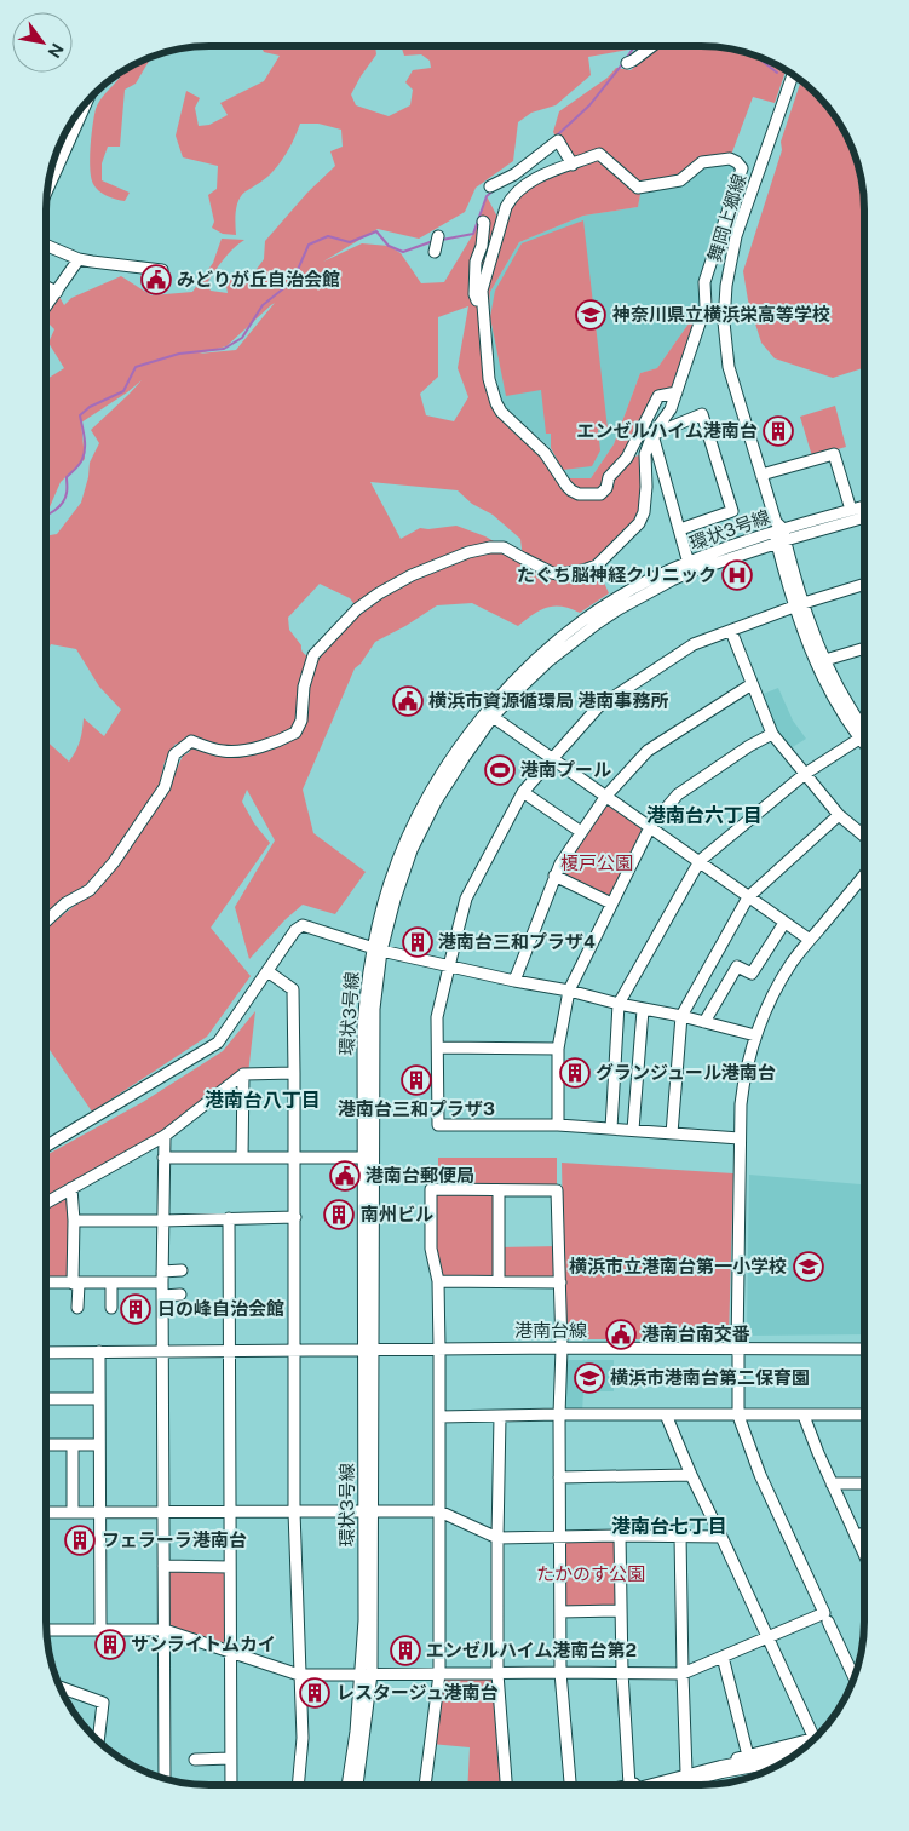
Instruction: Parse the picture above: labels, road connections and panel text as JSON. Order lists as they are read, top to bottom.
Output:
{
  "streets": {
    "street": ["舞岡上郷線", "環状3号線", "港南台線"]
  },
  "crossings": [
    ["舞岡上郷線", "環状3号線"],
    ["環状3号線", "港南台線"]
  ],
  "districts": ["港南台六丁目", "港南台八丁目", "港南台七丁目"],
  "parks": ["榎戸公園", "たかのす公園"],
  "places": {
    "public building": [
      "みどりが丘自治会館",
      "横浜市資源循環局 港南事務所",
      "港南台郵便局",
      "港南台南交番"
    ],
    "school or university": ["神奈川県立横浜栄高等学校", "横浜市立港南台第一小学校", "横浜市港南台第二保育園"],
    "building": [
      "エンゼルハイム港南台",
      "港南台三和プラザ4",
      "グランジュール港南台",
      "港南台三和プラザ3",
      "南州ビル",
      "日の峰自治会館",
      "フェラーラ港南台",
      "サンライトムカイ",
      "エンゼルハイム港南台第2",
      "レスタージュ港南台"
    ],
    "hospital": ["たぐち脳神経クリニック"],
    "sports": ["港南プール"]
  },
  "north": "bottom right"
}
